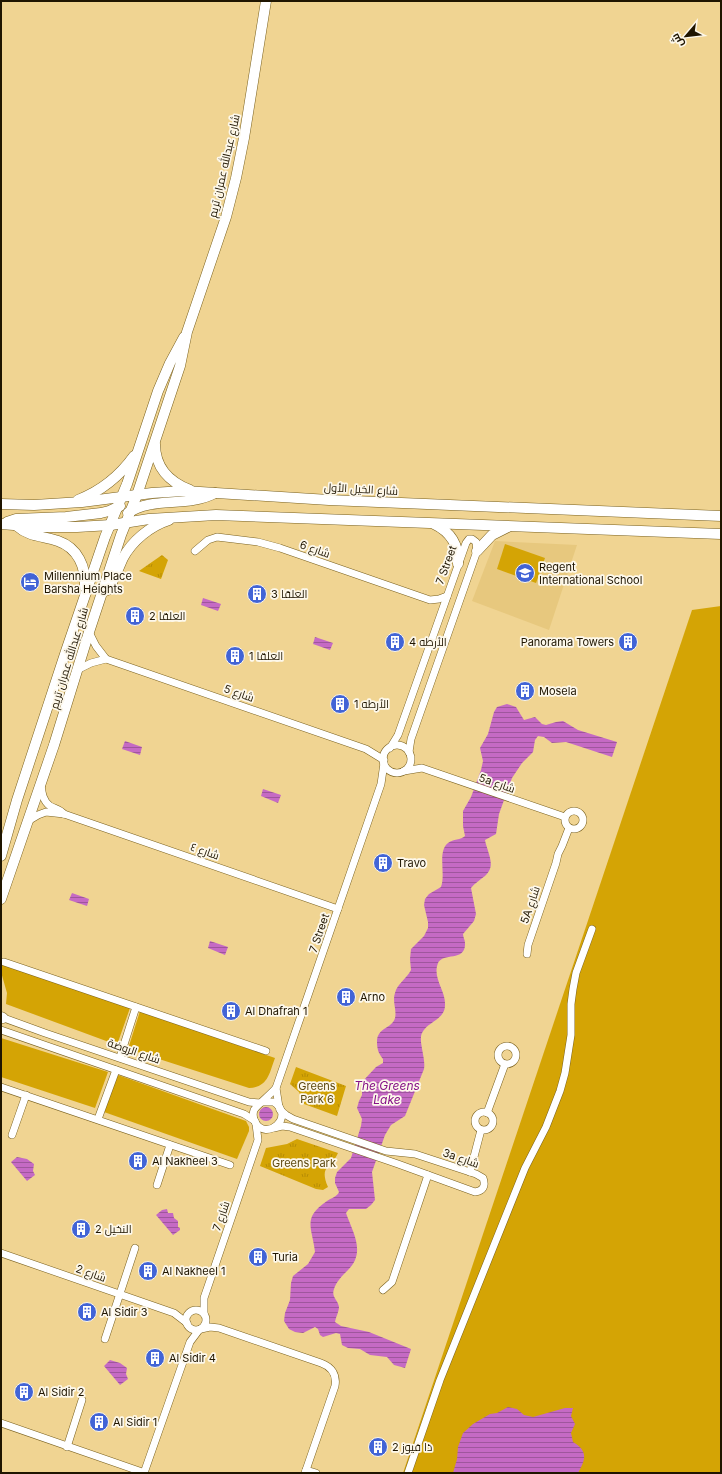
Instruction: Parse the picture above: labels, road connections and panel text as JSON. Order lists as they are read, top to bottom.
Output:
{
  "streets": {
    "main road": ["شارع عبدالله عمران تريم", "شارع الخيل الأول"],
    "street": [
      "شارع 6",
      "7 Street",
      "شارع 5",
      "5a شارع",
      "شارع ٤",
      "5A شارع",
      "شارع الروضة",
      "3a شارع",
      "شارع 7",
      "شارع 2"
    ]
  },
  "crossings": [
    ["شارع عبدالله عمران تريم", "شارع الخيل الأول"],
    ["شارع عبدالله عمران تريم", "شارع ٤"],
    ["7 Street", "شارع 5"],
    ["7 Street", "5a شارع"],
    ["7 Street", "شارع ٤"],
    ["شارع 5", "5a شارع"],
    ["5a شارع", "5A شارع"],
    ["شارع الروضة", "3a شارع"],
    ["شارع الروضة", "شارع 7"],
    ["3a شارع", "شارع 7"],
    ["شارع 7", "شارع 2"]
  ],
  "water": ["The Greens Lake"],
  "parks": ["Greens Park 6", "Greens Park"],
  "places": {
    "school or university": ["Regent International School"],
    "hotel": ["Millennium Place Barsha Heights"],
    "building": [
      "العلقا 3",
      "العلقا 2",
      "الأرطه 4",
      "Panorama Towers",
      "العلقا 1",
      "Mosela",
      "الأرطه 1",
      "Travo",
      "Arno",
      "Al Dhafrah 1",
      "Al Nakheel 3",
      "النخيل 2",
      "Turia",
      "Al Nakheel 1",
      "Al Sidir 3",
      "Al Sidir 4",
      "Al Sidir 2",
      "Al Sidir 1",
      "ذا فيوز 2"
    ]
  },
  "north": "bottom left"
}
